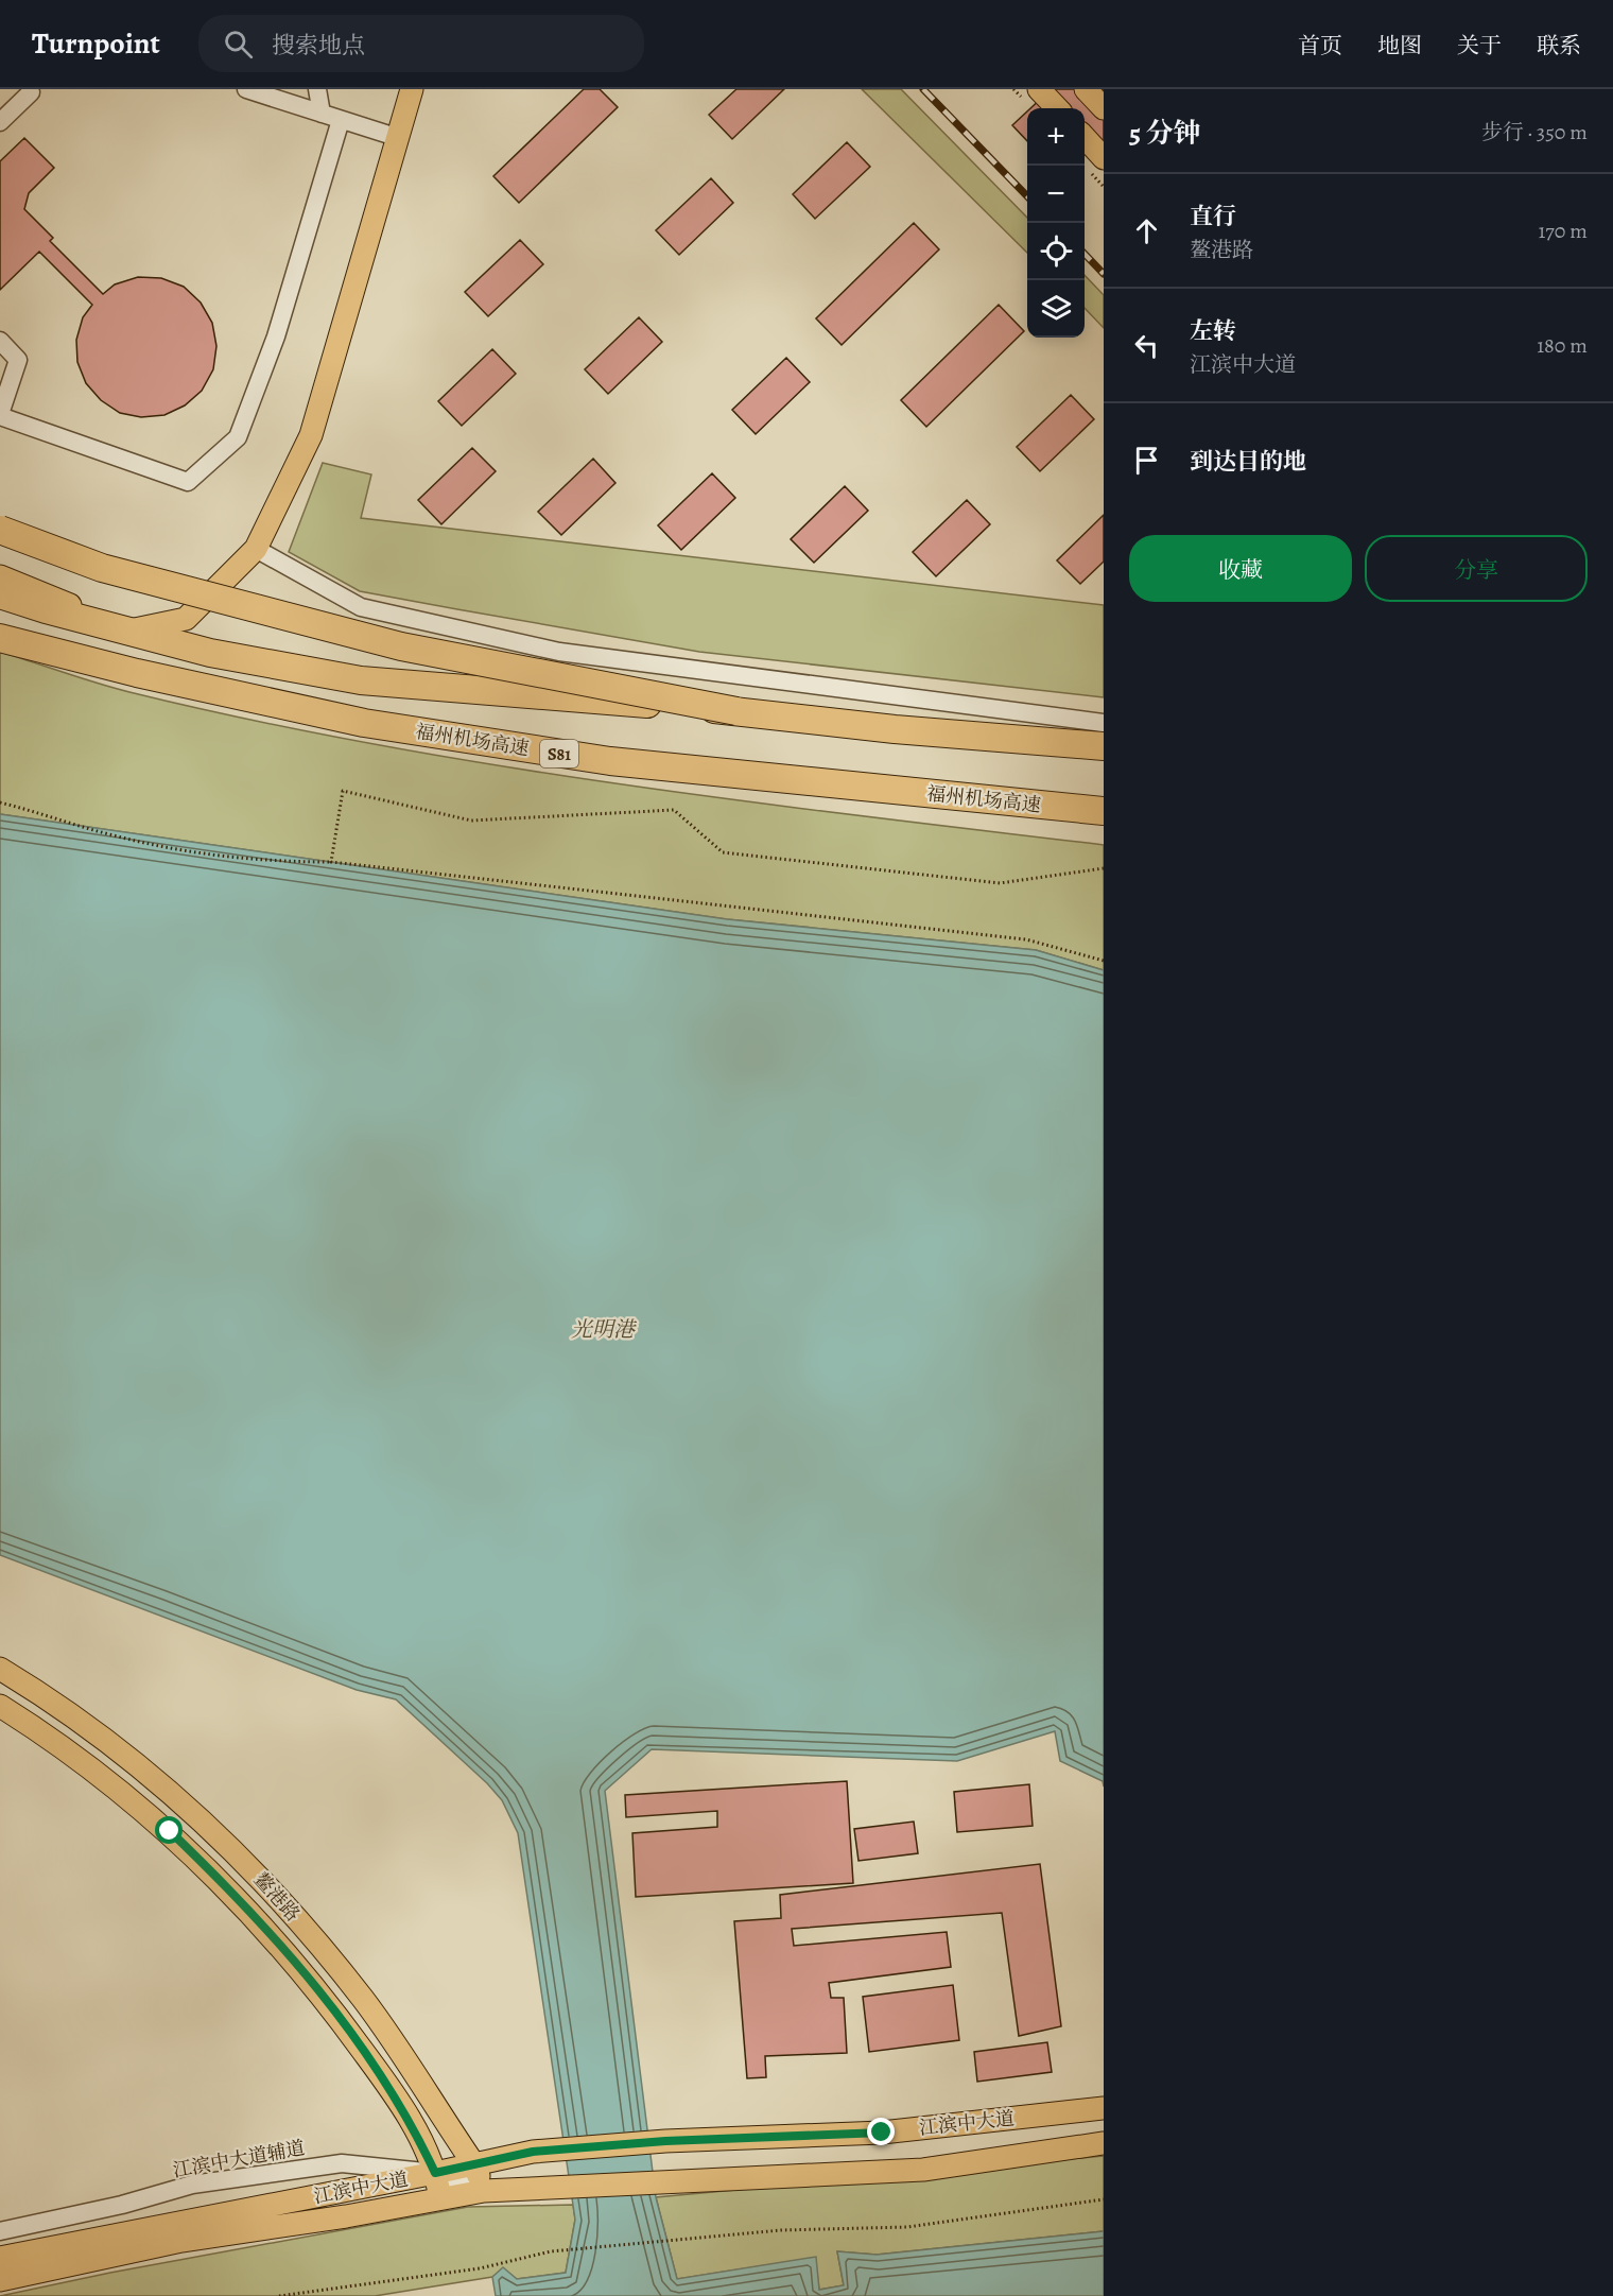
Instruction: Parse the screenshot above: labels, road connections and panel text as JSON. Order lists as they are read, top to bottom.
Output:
{
  "streets": {
    "highway": ["福州机场高速", "S81"],
    "main road": ["鳌港路", "江滨中大道"],
    "street": ["江滨中大道辅道"]
  },
  "crossings": [
    ["鳌港路", "江滨中大道"],
    ["鳌港路", "江滨中大道辅道"],
    ["江滨中大道", "江滨中大道辅道"]
  ],
  "water": ["光明港"],
  "page": {
    "header": "Turnpoint",
    "search": "搜索地点",
    "nav": [
      "首页",
      "地图",
      "关于",
      "联系"
    ],
    "heading": ["5 分钟", "步行 · 350 m"],
    "map_buttons": ["+", "−"],
    "list": [
      ["直行", "鳌港路", "170 m"],
      ["左转", "江滨中大道", "180 m"],
      "到达目的地"
    ],
    "buttons": ["收藏", "分享"]
  }
}
